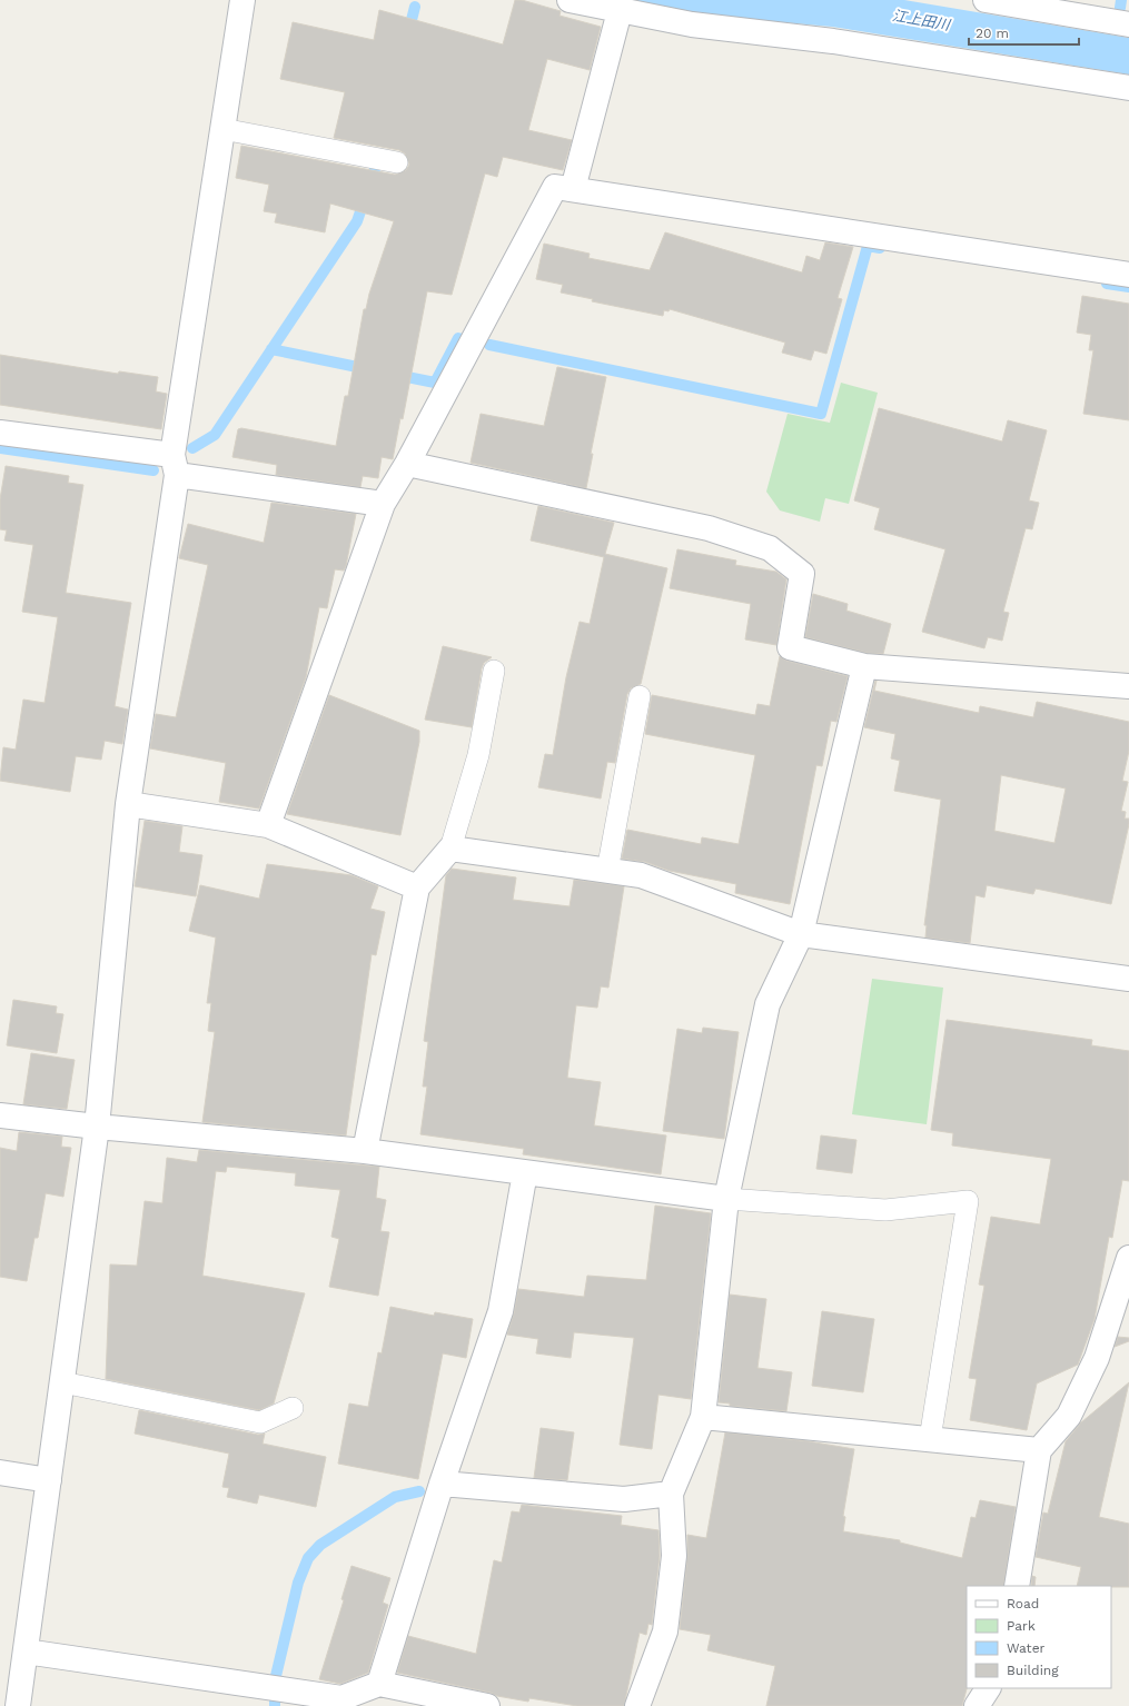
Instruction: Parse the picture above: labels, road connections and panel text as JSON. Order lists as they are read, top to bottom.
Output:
{
  "water": ["江上田川"],
  "legend": [
    "Road",
    "Park",
    "Water",
    "Building"
  ],
  "scale_bar": "20 m"
}
